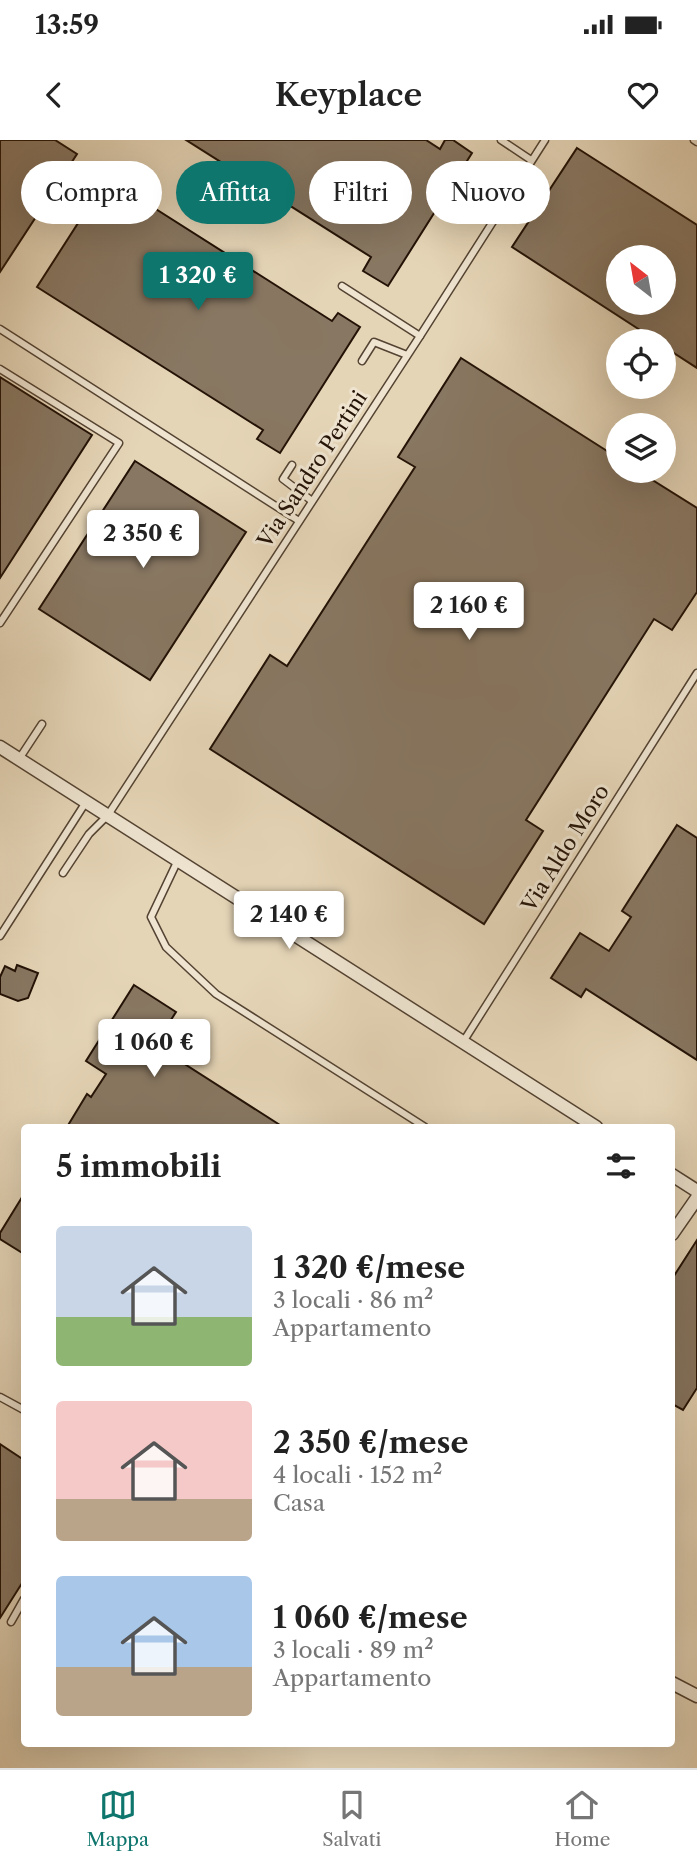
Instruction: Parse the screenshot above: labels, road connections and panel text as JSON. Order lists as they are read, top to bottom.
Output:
{
  "streets": {
    "lane": ["Via Sandro Pertini", "Via Aldo Moro"]
  },
  "north": "top left",
  "page": {
    "status": "13:59",
    "header": "Keyplace",
    "chip": [
      "Compra",
      "Affitta",
      "Filtri",
      "Nuovo"
    ],
    "price": [
      "1 320 €",
      "2 350 €",
      "2 160 €",
      "2 140 €",
      "1 060 €"
    ],
    "heading": "5 immobili",
    "list": [
      {
        "name": "1 320 €/mese",
        "note": "3 locali · 86 m² · Appartamento"
      },
      {
        "name": "2 350 €/mese",
        "note": "4 locali · 152 m² · Casa"
      },
      {
        "name": "1 060 €/mese",
        "note": "3 locali · 89 m² · Appartamento"
      }
    ],
    "tabs": ["Mappa", "Salvati", "Home"]
  }
}
